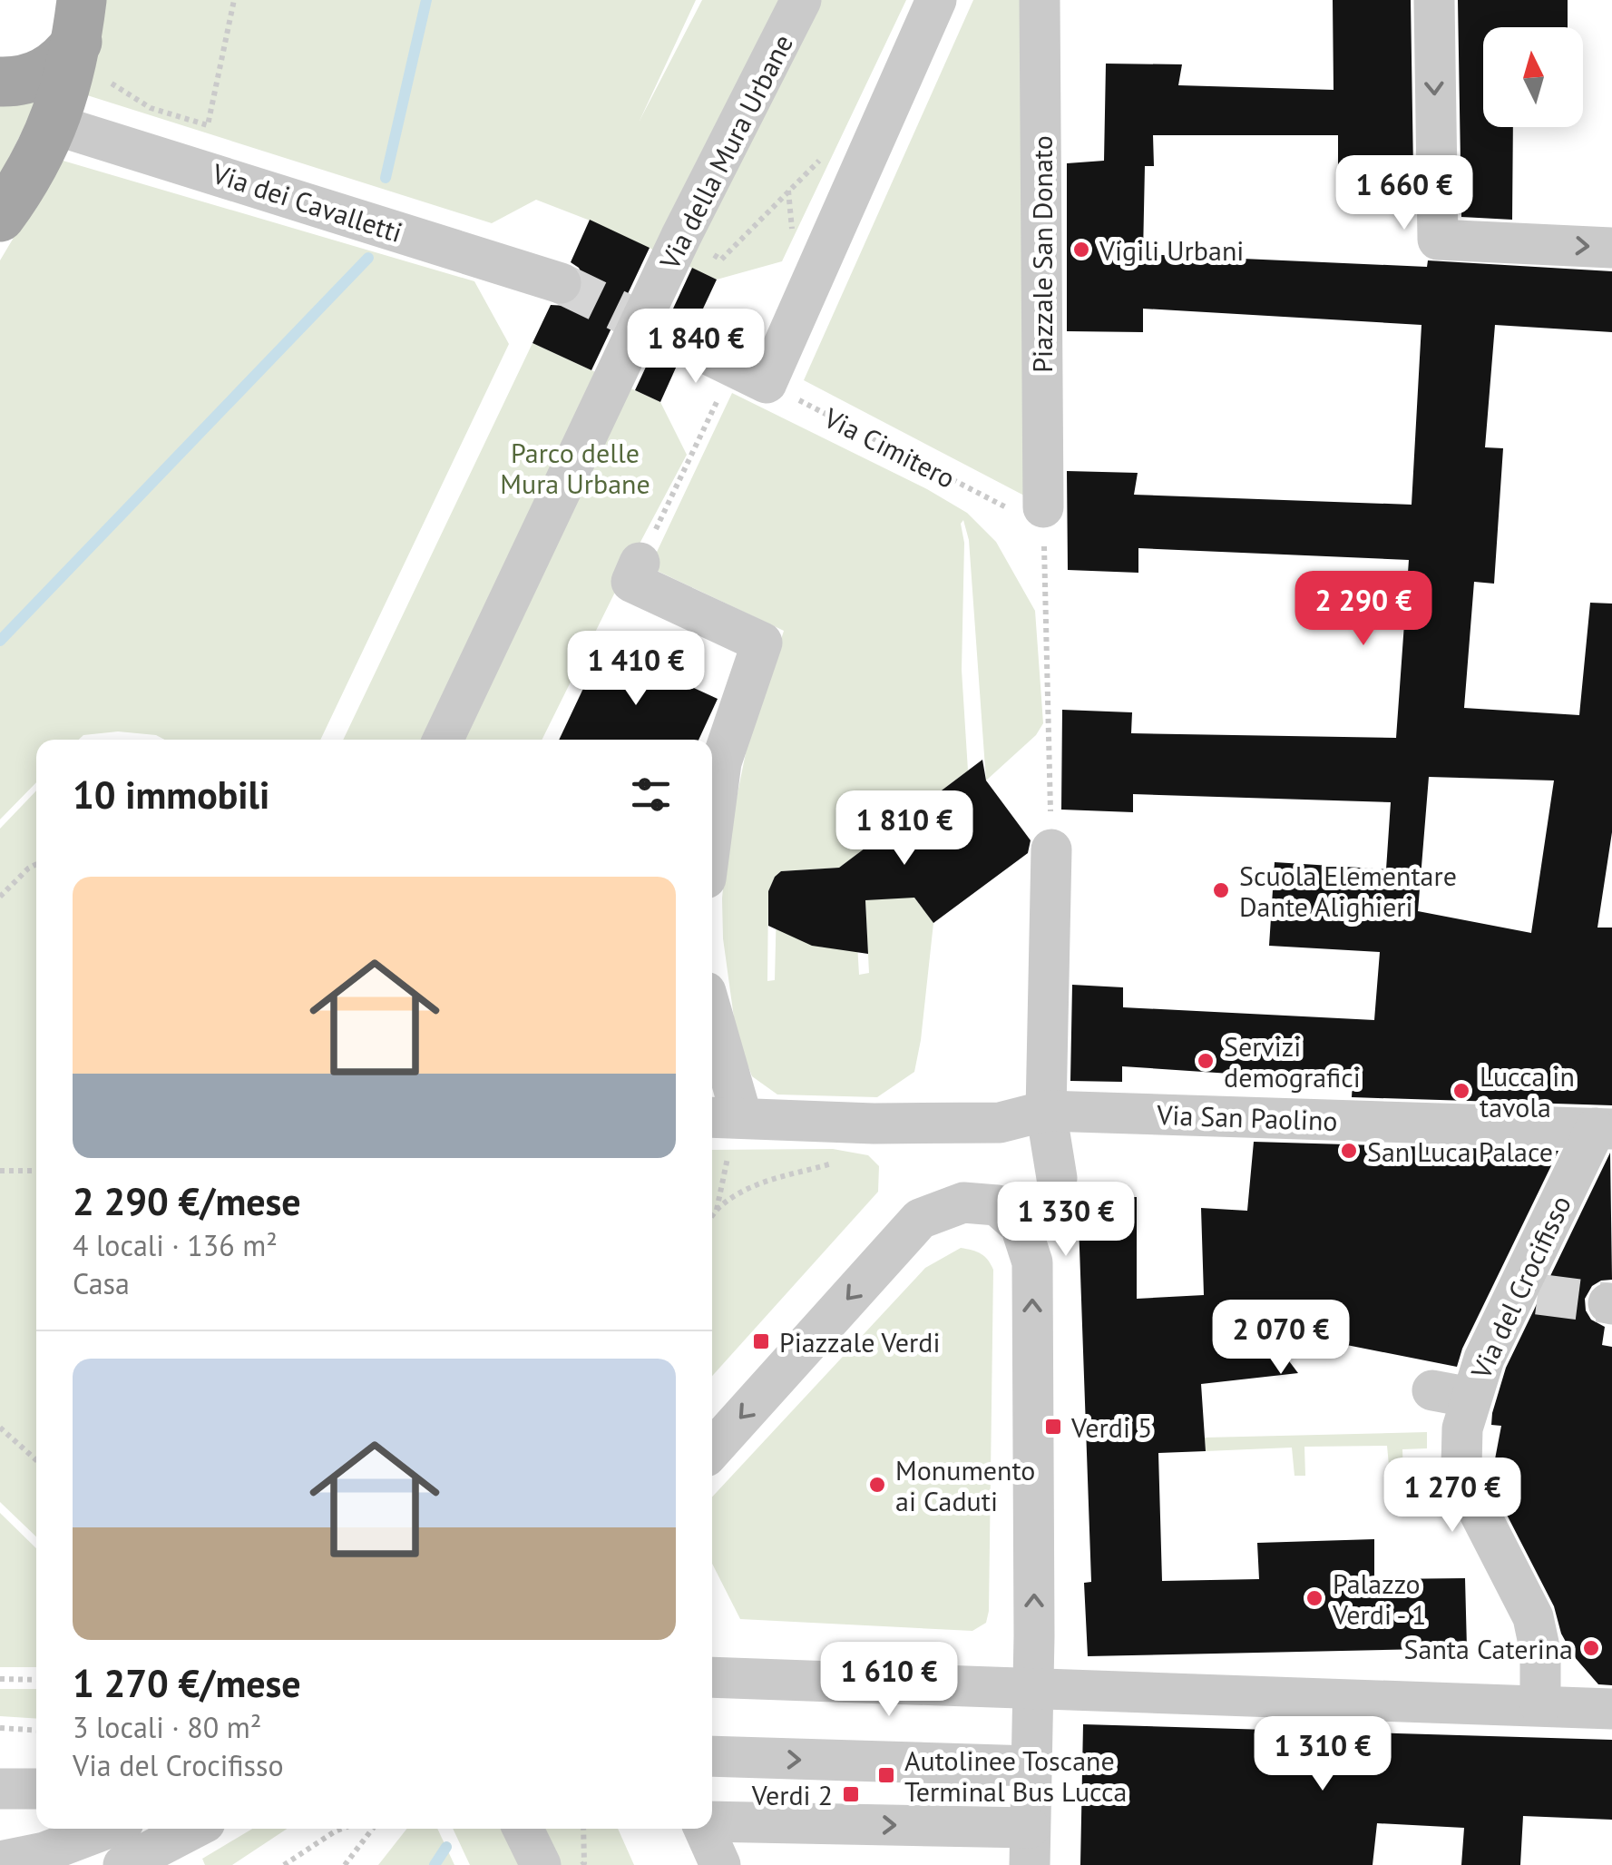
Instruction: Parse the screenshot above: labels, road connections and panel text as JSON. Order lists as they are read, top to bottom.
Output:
{
  "streets": {
    "street": [
      "Via della Mura Urbane",
      "Via dei Cavalletti",
      "Piazzale San Donato",
      "Via San Paolino",
      "Via del Crocifisso"
    ],
    "path": ["Via Cimitero"]
  },
  "crossings": [
    ["Piazzale San Donato", "Via Cimitero"],
    ["Via San Paolino", "Via del Crocifisso"]
  ],
  "parks": ["Parco delle Mura Urbane"],
  "places": {
    "other": [
      "Vigili Urbani",
      "Scuola Elementare Dante Alighieri",
      "Servizi demografici",
      "Lucca in tavola",
      "San Luca Palace",
      "Monumento ai Caduti",
      "Palazzo Verdi - 1",
      "Santa Caterina"
    ],
    "transit": [
      "Piazzale Verdi",
      "Verdi 5",
      "Autolinee Toscane Terminal Bus Lucca",
      "Verdi 2"
    ]
  },
  "north": "top",
  "page": {
    "price": [
      "1 660 €",
      "1 840 €",
      "2 290 €",
      "1 410 €",
      "1 810 €",
      "1 330 €",
      "2 070 €",
      "1 270 €",
      "1 610 €",
      "1 310 €"
    ],
    "heading": "10 immobili",
    "list": [
      {
        "name": "2 290 €/mese",
        "note": "4 locali · 136 m² · Casa"
      },
      {
        "name": "1 270 €/mese",
        "note": "3 locali · 80 m² · Via del Crocifisso"
      }
    ]
  }
}
